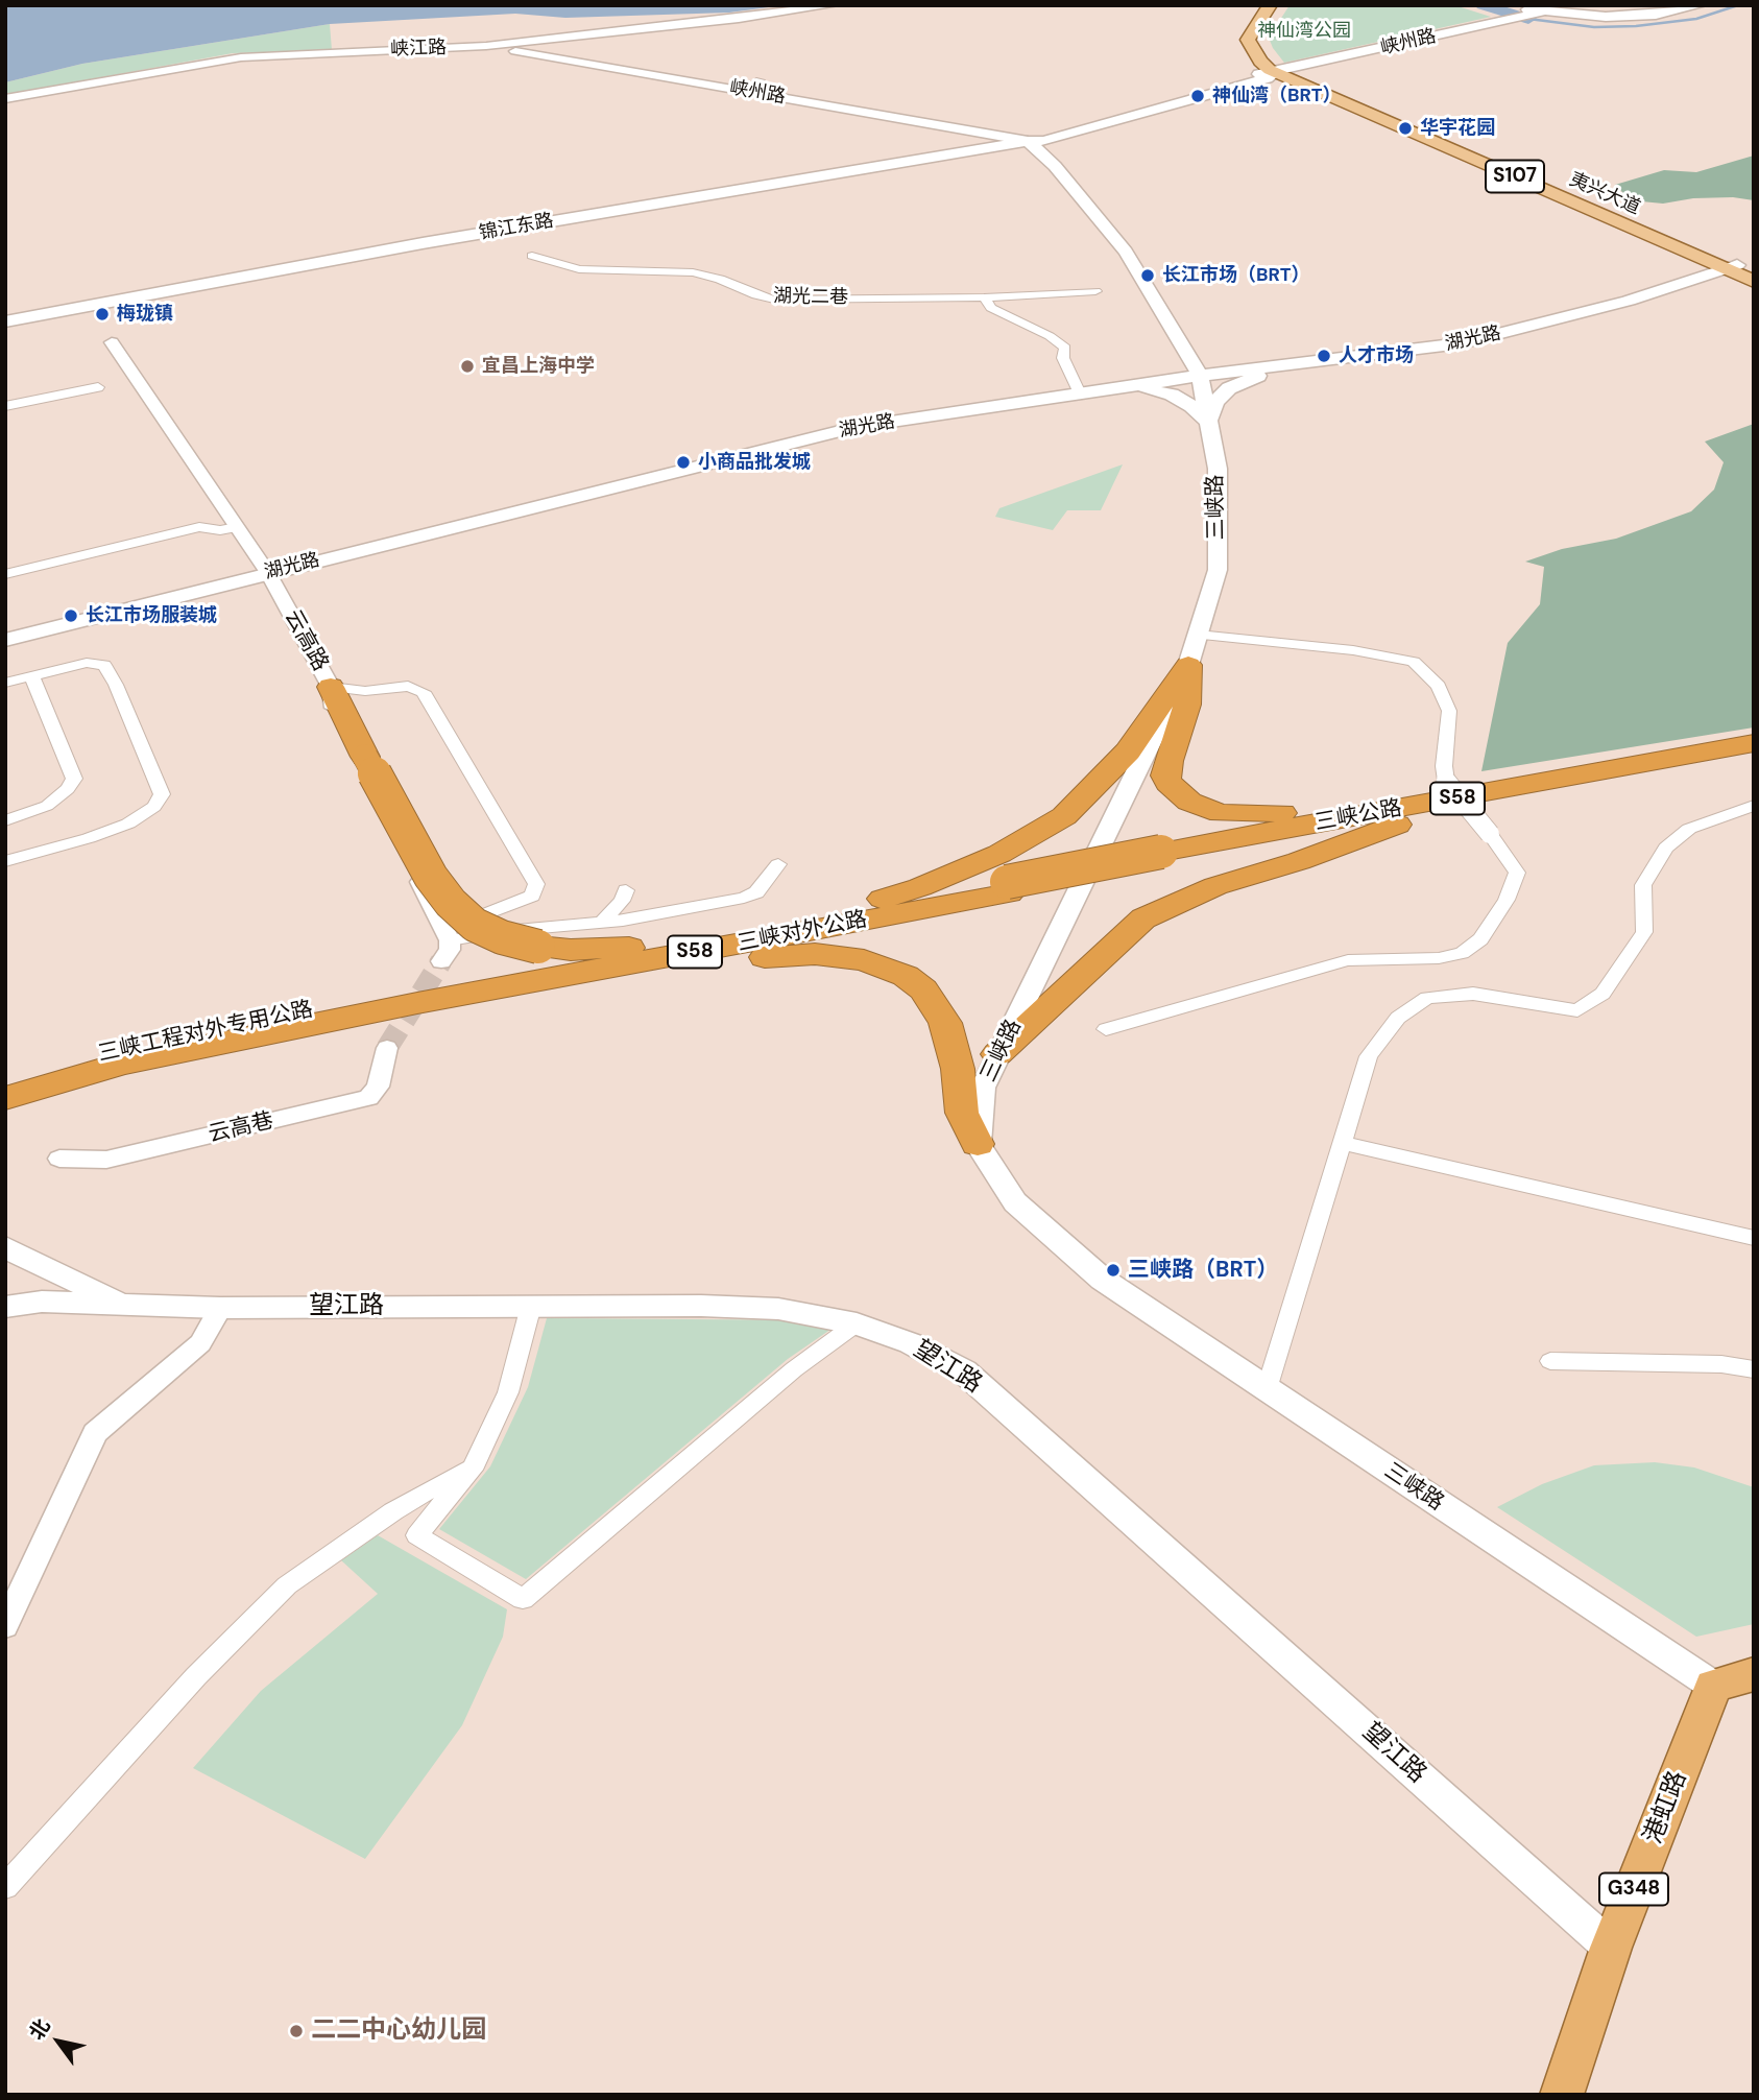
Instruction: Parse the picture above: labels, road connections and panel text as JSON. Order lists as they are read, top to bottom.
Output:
{
  "streets": {
    "highway": [
      "S58",
      "三峡公路",
      "三峡对外公路",
      "三峡工程对外专用公路",
      "港虹路",
      "G348"
    ],
    "main road": [
      "峡州路",
      "S107",
      "夷兴大道",
      "锦江东路",
      "湖光路",
      "三峡路",
      "望江路"
    ],
    "street": [
      "峡江路",
      "湖光二巷",
      "云高路",
      "云高巷"
    ]
  },
  "crossings": [
    ["峡州路", "峡江路"],
    ["峡州路", "夷兴大道"],
    ["峡州路", "锦江东路"],
    ["峡州路", "三峡路"],
    ["夷兴大道", "湖光路"],
    ["锦江东路", "三峡路"],
    ["湖光路", "三峡路"],
    ["湖光路", "云高路"],
    ["三峡路", "港虹路"],
    ["三峡公路", "三峡对外公路"],
    ["三峡对外公路", "三峡工程对外专用公路"],
    ["望江路", "港虹路"]
  ],
  "parks": ["神仙湾公园"],
  "places": [
    "神仙湾（BRT）",
    "华宇花园",
    "长江市场（BRT）",
    "梅珑镇",
    "人才市场",
    "宜昌上海中学",
    "小商品批发城",
    "长江市场服装城",
    "三峡路（BRT）",
    "二二中心幼儿园"
  ],
  "north": "top left"
}
